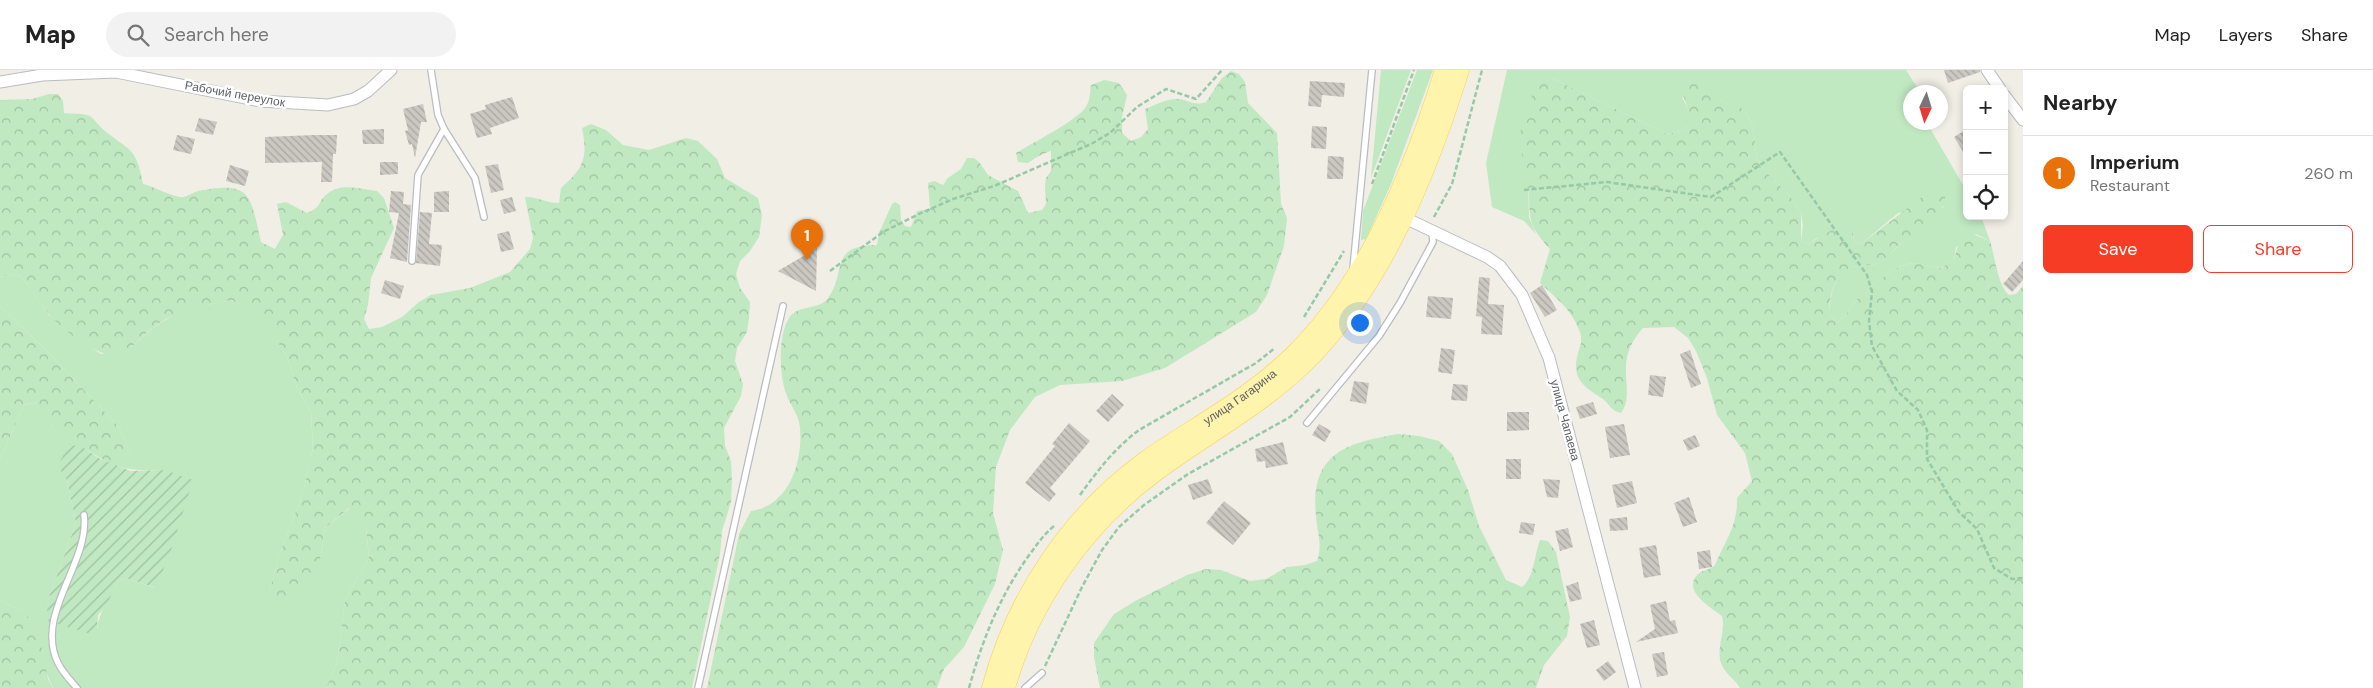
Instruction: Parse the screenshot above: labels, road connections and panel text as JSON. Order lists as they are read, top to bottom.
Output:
{
  "streets": {
    "main road": ["улица Гагарина"],
    "street": ["Рабочий переулок", "улица Чапаева"]
  },
  "crossings": [
    ["улица Гагарина", "улица Чапаева"]
  ],
  "north": "bottom",
  "page": {
    "header": "Map",
    "search": "Search here",
    "nav": ["Map", "Layers", "Share"],
    "heading": "Nearby",
    "map_buttons": ["+", "−"],
    "list": [
      {
        "mark": "1",
        "name": "Imperium",
        "note": "Restaurant",
        "value": "260 m"
      }
    ],
    "buttons": ["Save", "Share"],
    "pins": "1"
  }
}
